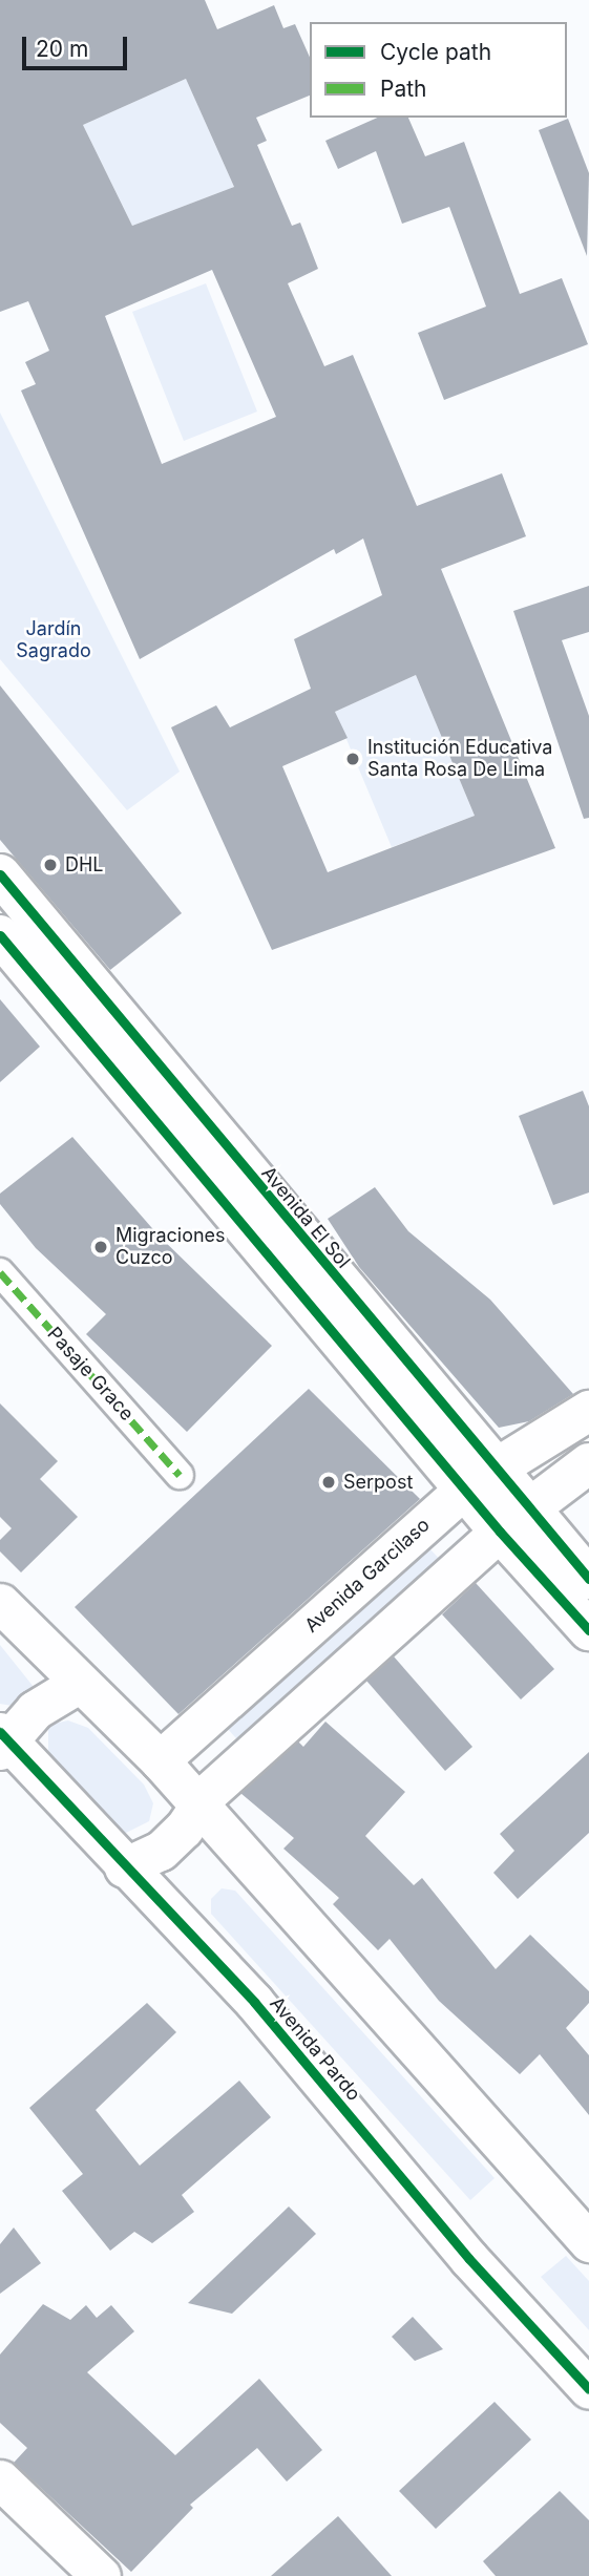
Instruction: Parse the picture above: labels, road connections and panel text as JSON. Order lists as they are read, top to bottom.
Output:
{
  "streets": {
    "street": [
      "Avenida El Sol",
      "Pasaje Grace",
      "Avenida Garcilaso",
      "Avenida Pardo"
    ]
  },
  "crossings": [
    ["Avenida El Sol", "Avenida Garcilaso"]
  ],
  "parks": ["Jardín Sagrado"],
  "places": [
    "Institución Educativa Santa Rosa De Lima",
    "DHL",
    "Migraciones Cuzco",
    "Serpost"
  ],
  "legend": ["Cycle path", "Path"],
  "scale_bar": "20 m"
}
